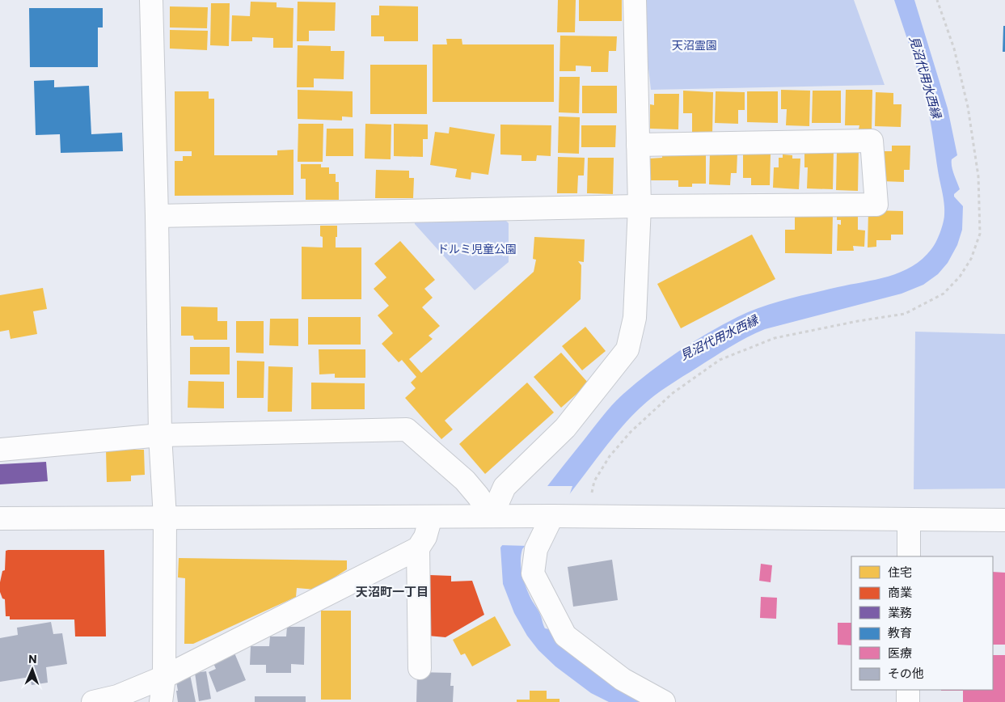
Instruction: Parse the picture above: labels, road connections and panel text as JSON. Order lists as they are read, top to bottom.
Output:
{
  "districts": ["天沼町一丁目"],
  "water": ["見沼代用水西縁"],
  "parks": ["天沼霊園", "ドルミ児童公園"],
  "legend": [
    "住宅",
    "商業",
    "業務",
    "教育",
    "医療",
    "その他"
  ],
  "north": "top"
}
